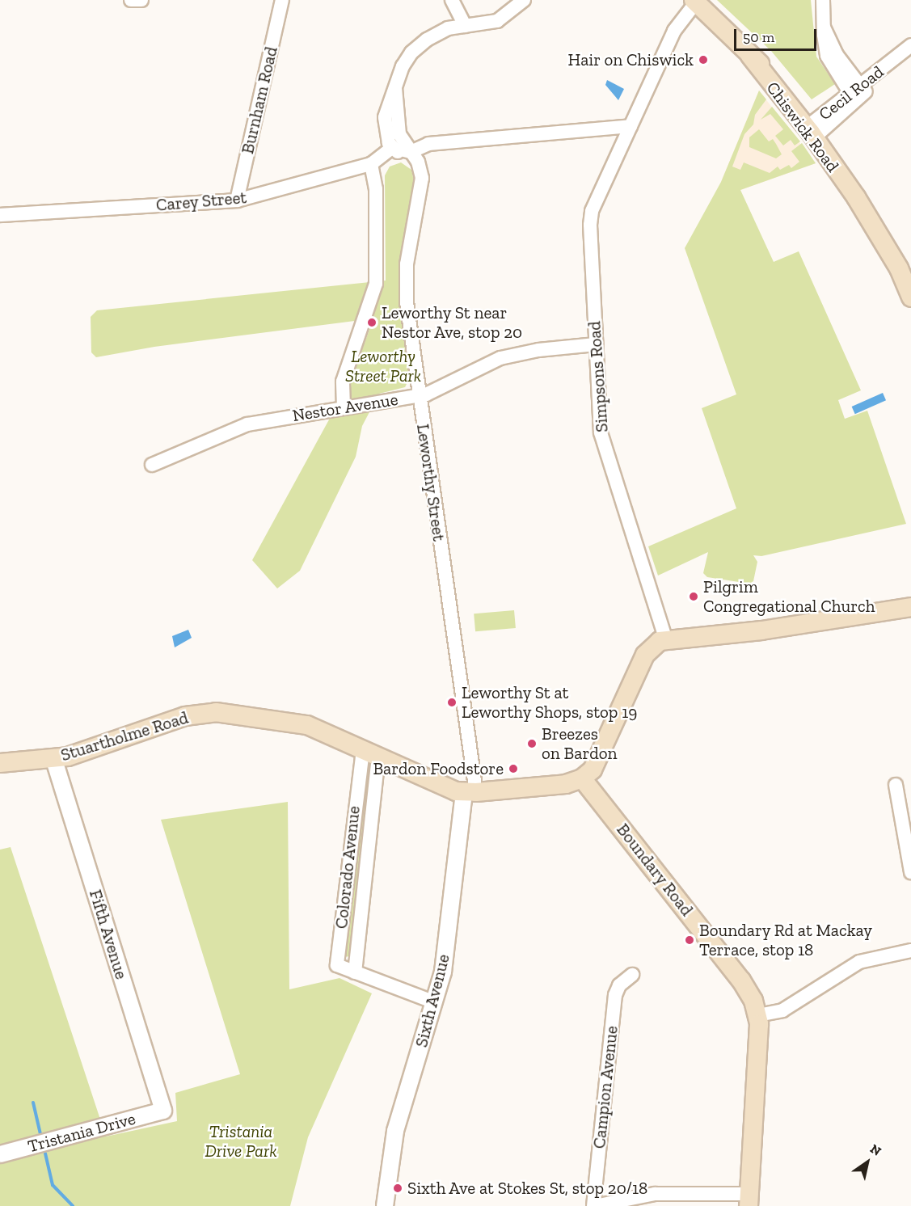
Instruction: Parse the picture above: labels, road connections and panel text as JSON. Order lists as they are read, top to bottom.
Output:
{
  "streets": {
    "main road": ["Chiswick Road", "Stuartholme Road", "Boundary Road"],
    "street": [
      "Cecil Road",
      "Burnham Road",
      "Carey Street",
      "Simpsons Road",
      "Nestor Avenue",
      "Leworthy Street",
      "Colorado Avenue",
      "Fifth Avenue",
      "Sixth Avenue",
      "Campion Avenue",
      "Tristania Drive"
    ]
  },
  "crossings": [
    ["Cecil Road", "Chiswick Road"],
    ["Burnham Road", "Carey Street"],
    ["Chiswick Road", "Simpsons Road"],
    ["Simpsons Road", "Nestor Avenue"],
    ["Nestor Avenue", "Leworthy Street"],
    ["Leworthy Street", "Stuartholme Road"],
    ["Leworthy Street", "Sixth Avenue"],
    ["Stuartholme Road", "Colorado Avenue"],
    ["Stuartholme Road", "Boundary Road"],
    ["Stuartholme Road", "Fifth Avenue"],
    ["Stuartholme Road", "Sixth Avenue"],
    ["Colorado Avenue", "Sixth Avenue"],
    ["Fifth Avenue", "Tristania Drive"]
  ],
  "parks": ["Leworthy Street Park", "Tristania Drive Park"],
  "places": [
    "Hair on Chiswick",
    "Leworthy St near Nestor Ave, stop 20",
    "Pilgrim Congregational Church",
    "Leworthy St at Leworthy Shops, stop 19",
    "Breezes on Bardon",
    "Bardon Foodstore",
    "Boundary Rd at Mackay Terrace, stop 18",
    "Sixth Ave at Stokes St, stop 20/18"
  ],
  "scale_bar": "50 m",
  "north": "top right"
}
